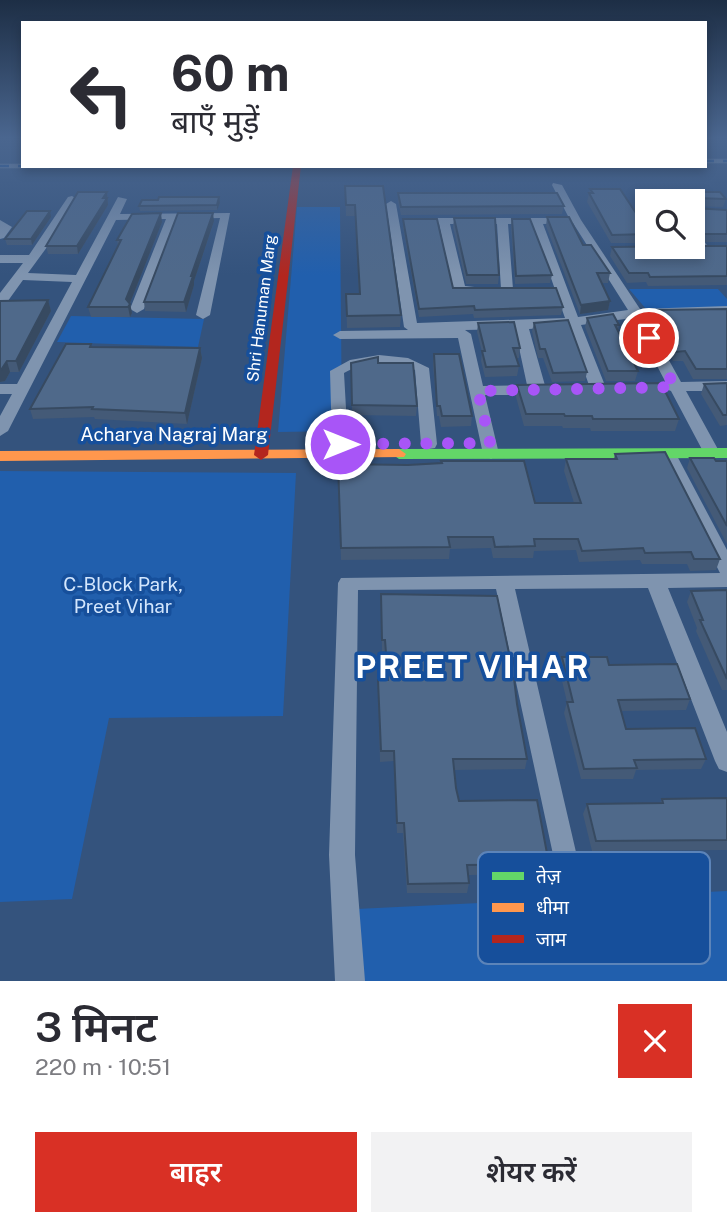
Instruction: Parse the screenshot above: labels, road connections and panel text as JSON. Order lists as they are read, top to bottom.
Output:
{
  "streets": {
    "street": ["Shri Hanuman Marg", "Acharya Nagraj Marg"]
  },
  "crossings": [
    ["Shri Hanuman Marg", "Acharya Nagraj Marg"]
  ],
  "districts": ["PREET VIHAR"],
  "parks": ["C-Block Park, Preet Vihar"],
  "legend": ["तेज़", "धीमा", "जाम"],
  "page": {
    "turn": ["60 m", "बाएँ मुड़ें"],
    "heading": ["3 मिनट", "220 m · 10:51"],
    "buttons": ["बाहर", "शेयर करें"]
  }
}
